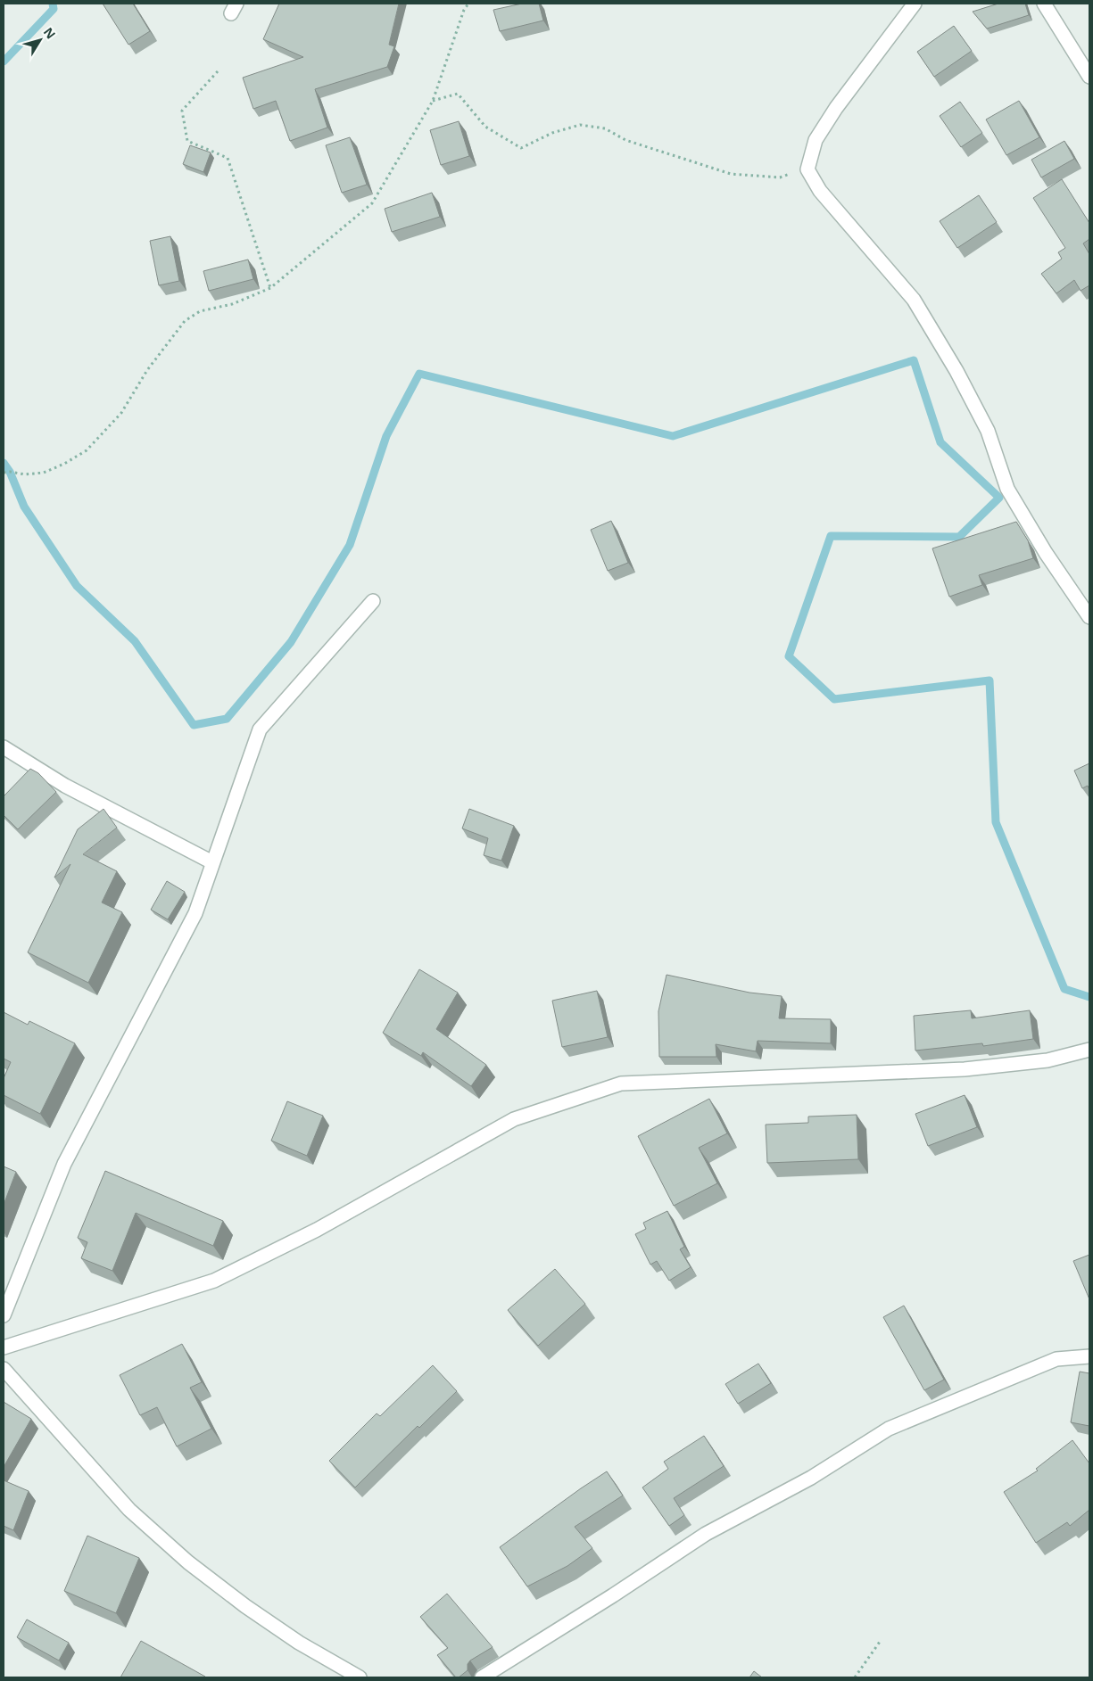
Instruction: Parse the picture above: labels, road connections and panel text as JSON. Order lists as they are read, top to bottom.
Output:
{
  "north": "top right"
}
